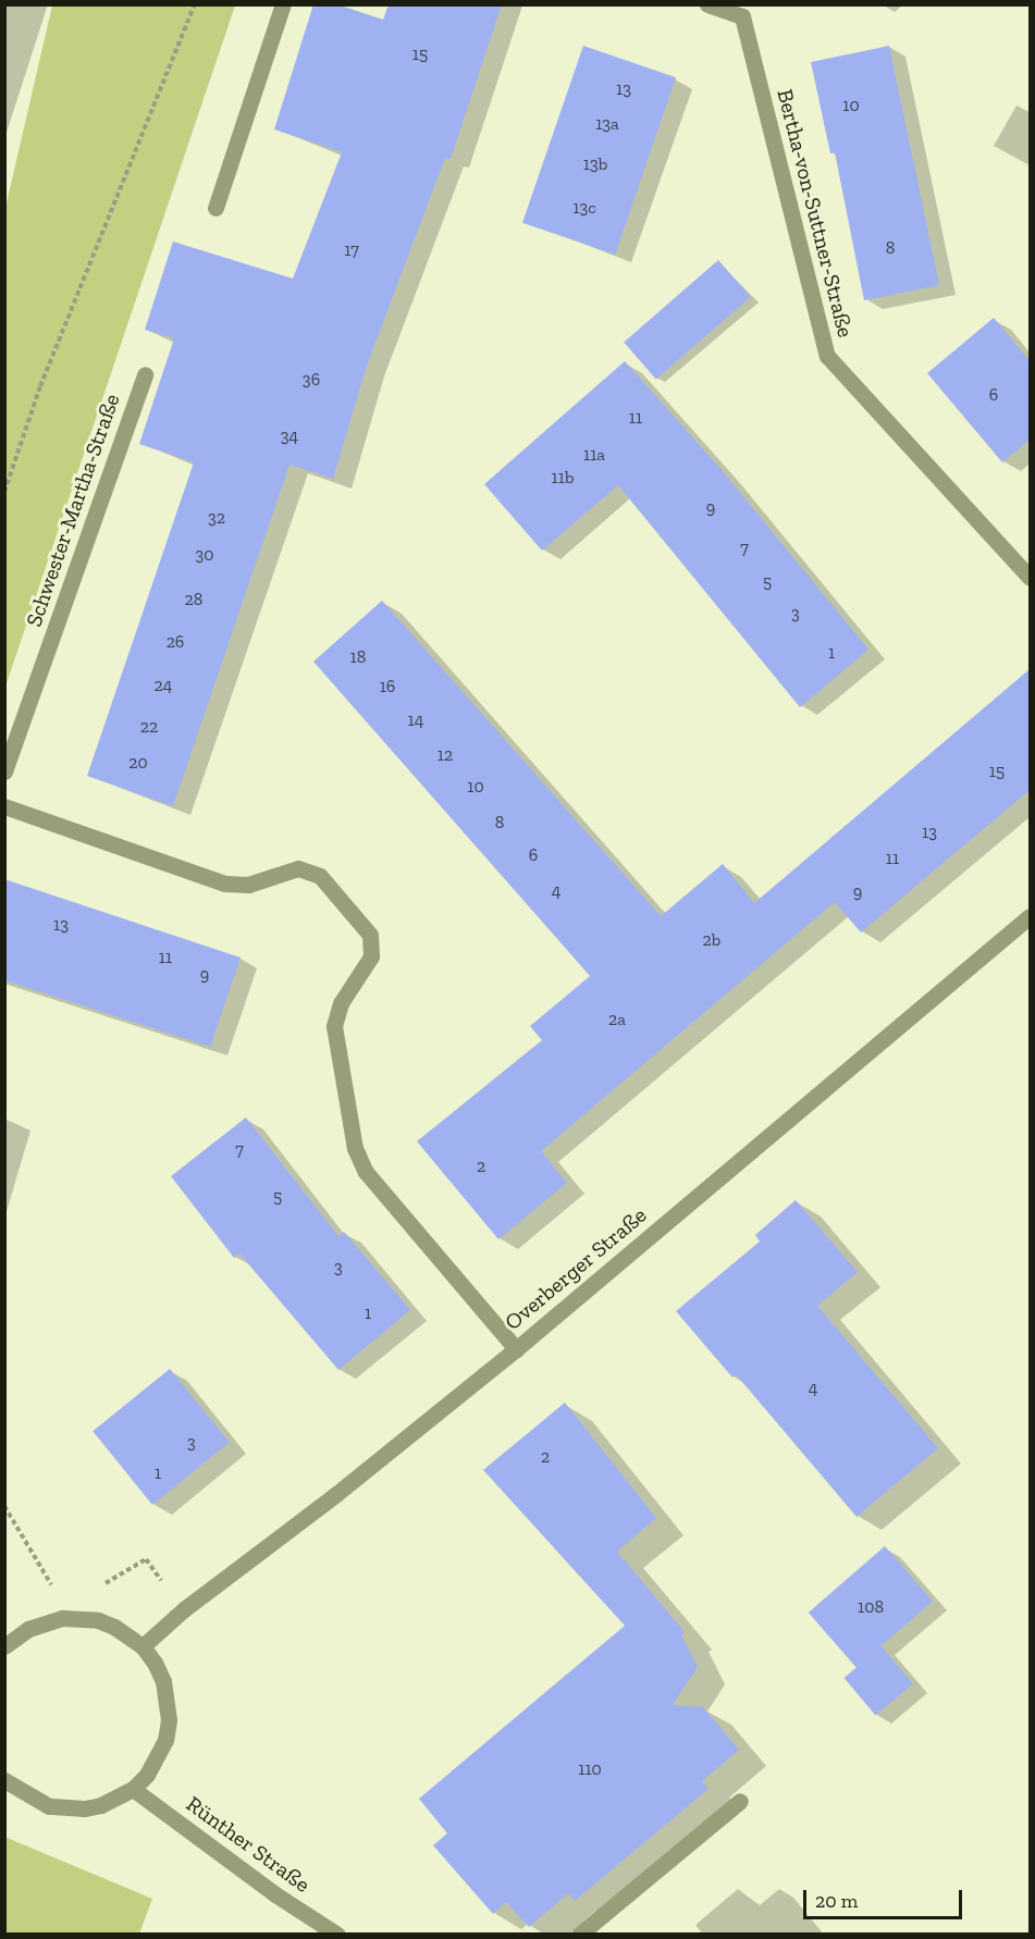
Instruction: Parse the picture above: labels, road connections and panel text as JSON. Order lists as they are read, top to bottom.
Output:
{
  "streets": {
    "street": [
      "Bertha-von-Suttner-Straße",
      "Schwester-Martha-Straße",
      "Overberger Straße",
      "Rünther Straße"
    ]
  },
  "house_numbers": [
    "15",
    "13",
    "10",
    "13a",
    "13b",
    "13c",
    "8",
    "17",
    "36",
    "6",
    "11",
    "34",
    "11a",
    "11b",
    "9",
    "32",
    "7",
    "30",
    "5",
    "28",
    "3",
    "26",
    "1",
    "18",
    "24",
    "16",
    "14",
    "22",
    "12",
    "20",
    "15",
    "10",
    "8",
    "13",
    "6",
    "11",
    "4",
    "9",
    "13",
    "2b",
    "11",
    "9",
    "2a",
    "7",
    "2",
    "5",
    "3",
    "1",
    "4",
    "3",
    "2",
    "1",
    "108",
    "110"
  ],
  "scale_bar": "20 m"
}
